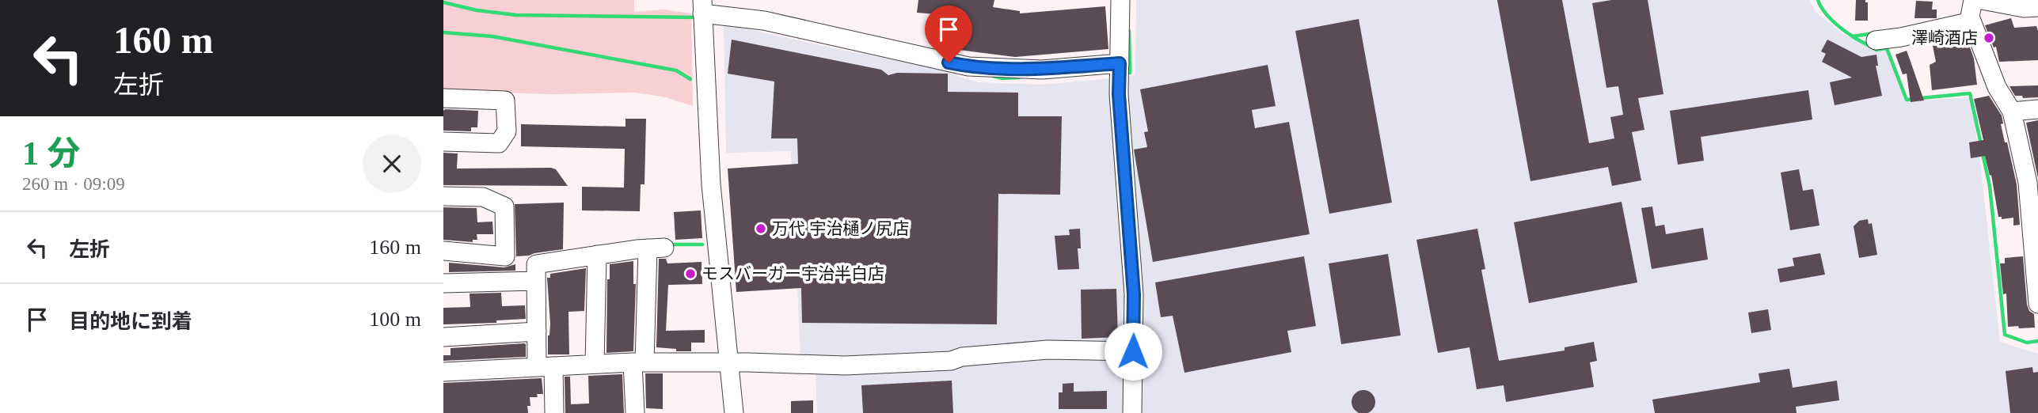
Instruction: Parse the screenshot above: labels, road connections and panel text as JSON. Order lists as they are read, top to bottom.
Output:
{
  "places": ["澤崎酒店", "万代 宇治樋ノ尻店", "モスバーガー宇治半白店"],
  "page": {
    "turn": ["160 m", "左折"],
    "heading": ["1 分", "260 m · 09:09"],
    "list": [
      {
        "name": "左折",
        "value": "160 m"
      },
      {
        "name": "目的地に到着",
        "value": "100 m"
      }
    ]
  }
}
